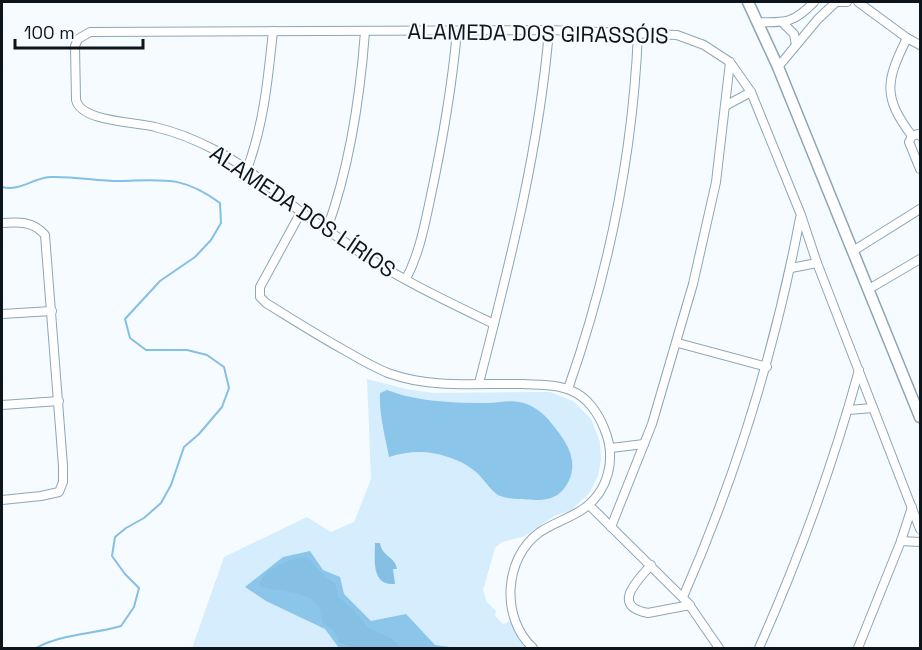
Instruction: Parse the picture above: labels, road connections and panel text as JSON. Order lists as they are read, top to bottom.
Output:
{
  "streets": {
    "street": ["ALAMEDA DOS GIRASSÓIS", "ALAMEDA DOS LÍRIOS"]
  },
  "crossings": [
    ["ALAMEDA DOS GIRASSÓIS", "ALAMEDA DOS LÍRIOS"]
  ],
  "scale_bar": "100 m"
}
